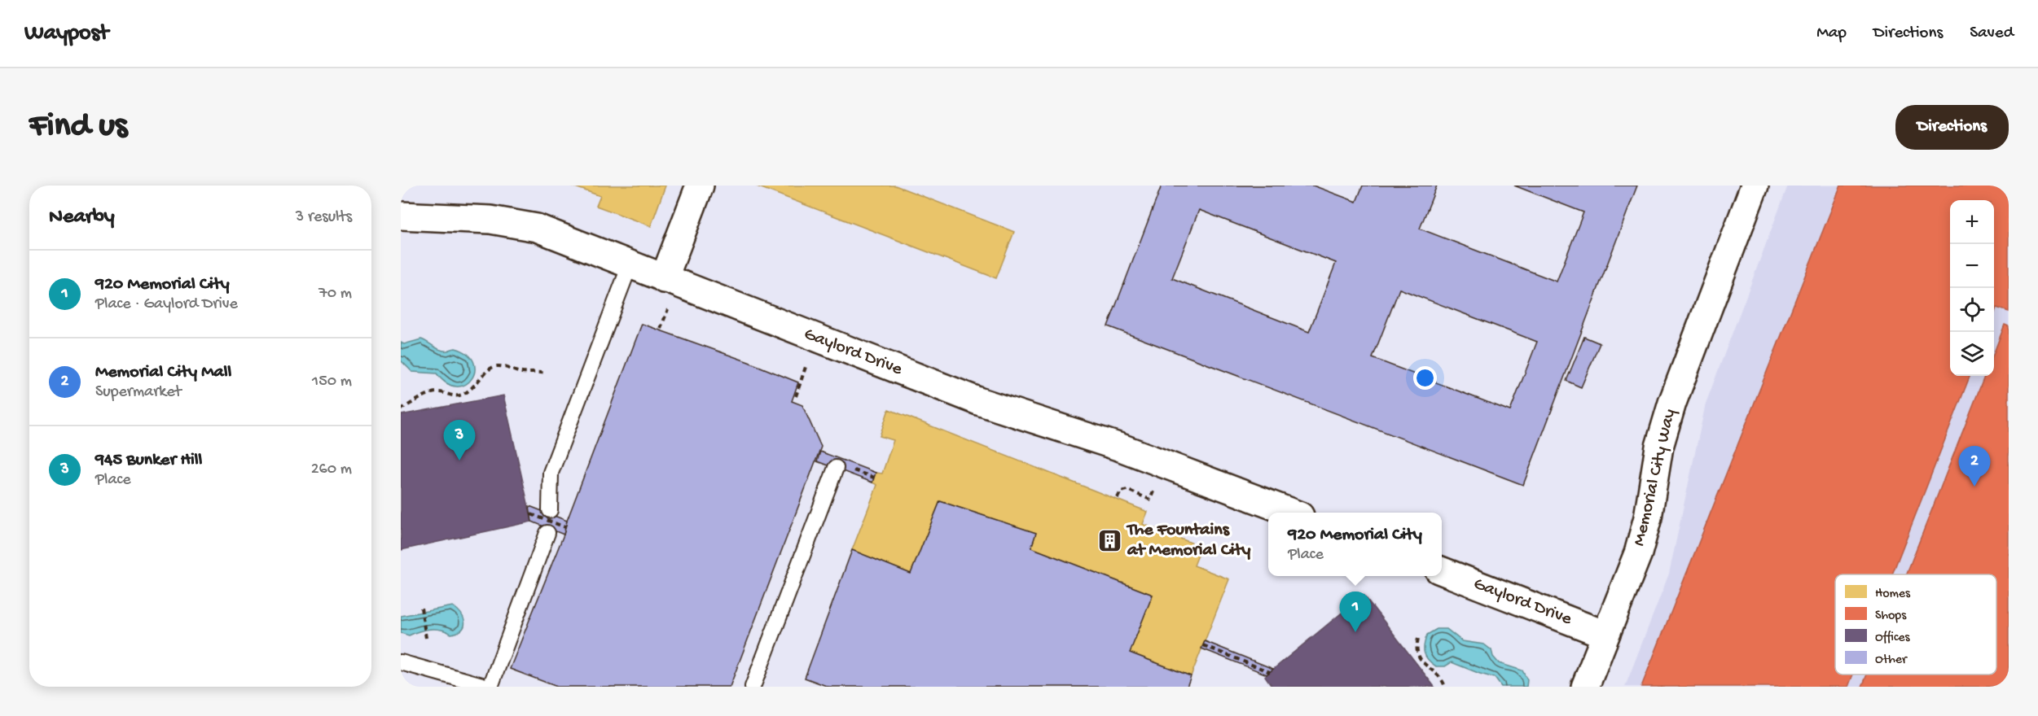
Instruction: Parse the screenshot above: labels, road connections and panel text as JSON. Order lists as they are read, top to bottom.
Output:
{
  "streets": {
    "street": ["Gaylord Drive", "Memorial City Way"]
  },
  "crossings": [
    ["Gaylord Drive", "Memorial City Way"]
  ],
  "places": {
    "building": ["The Fountains at Memorial City"]
  },
  "legend": [
    "Homes",
    "Shops",
    "Offices",
    "Other"
  ],
  "page": {
    "header": "Waypost",
    "nav": ["Map", "Directions", "Saved"],
    "buttons": "Directions",
    "title": "Find us",
    "heading": ["Nearby", "3 results"],
    "map_buttons": ["+", "−"],
    "list": [
      {
        "mark": "1",
        "name": "920 Memorial City",
        "note": "Place · Gaylord Drive",
        "value": "70 m"
      },
      {
        "mark": "2",
        "name": "Memorial City Mall",
        "note": "Supermarket",
        "value": "150 m"
      },
      {
        "mark": "3",
        "name": "945 Bunker Hill",
        "note": "Place",
        "value": "260 m"
      }
    ],
    "pins": ["3", "2", "1"],
    "popup": ["920 Memorial City", "Place"]
  }
}
